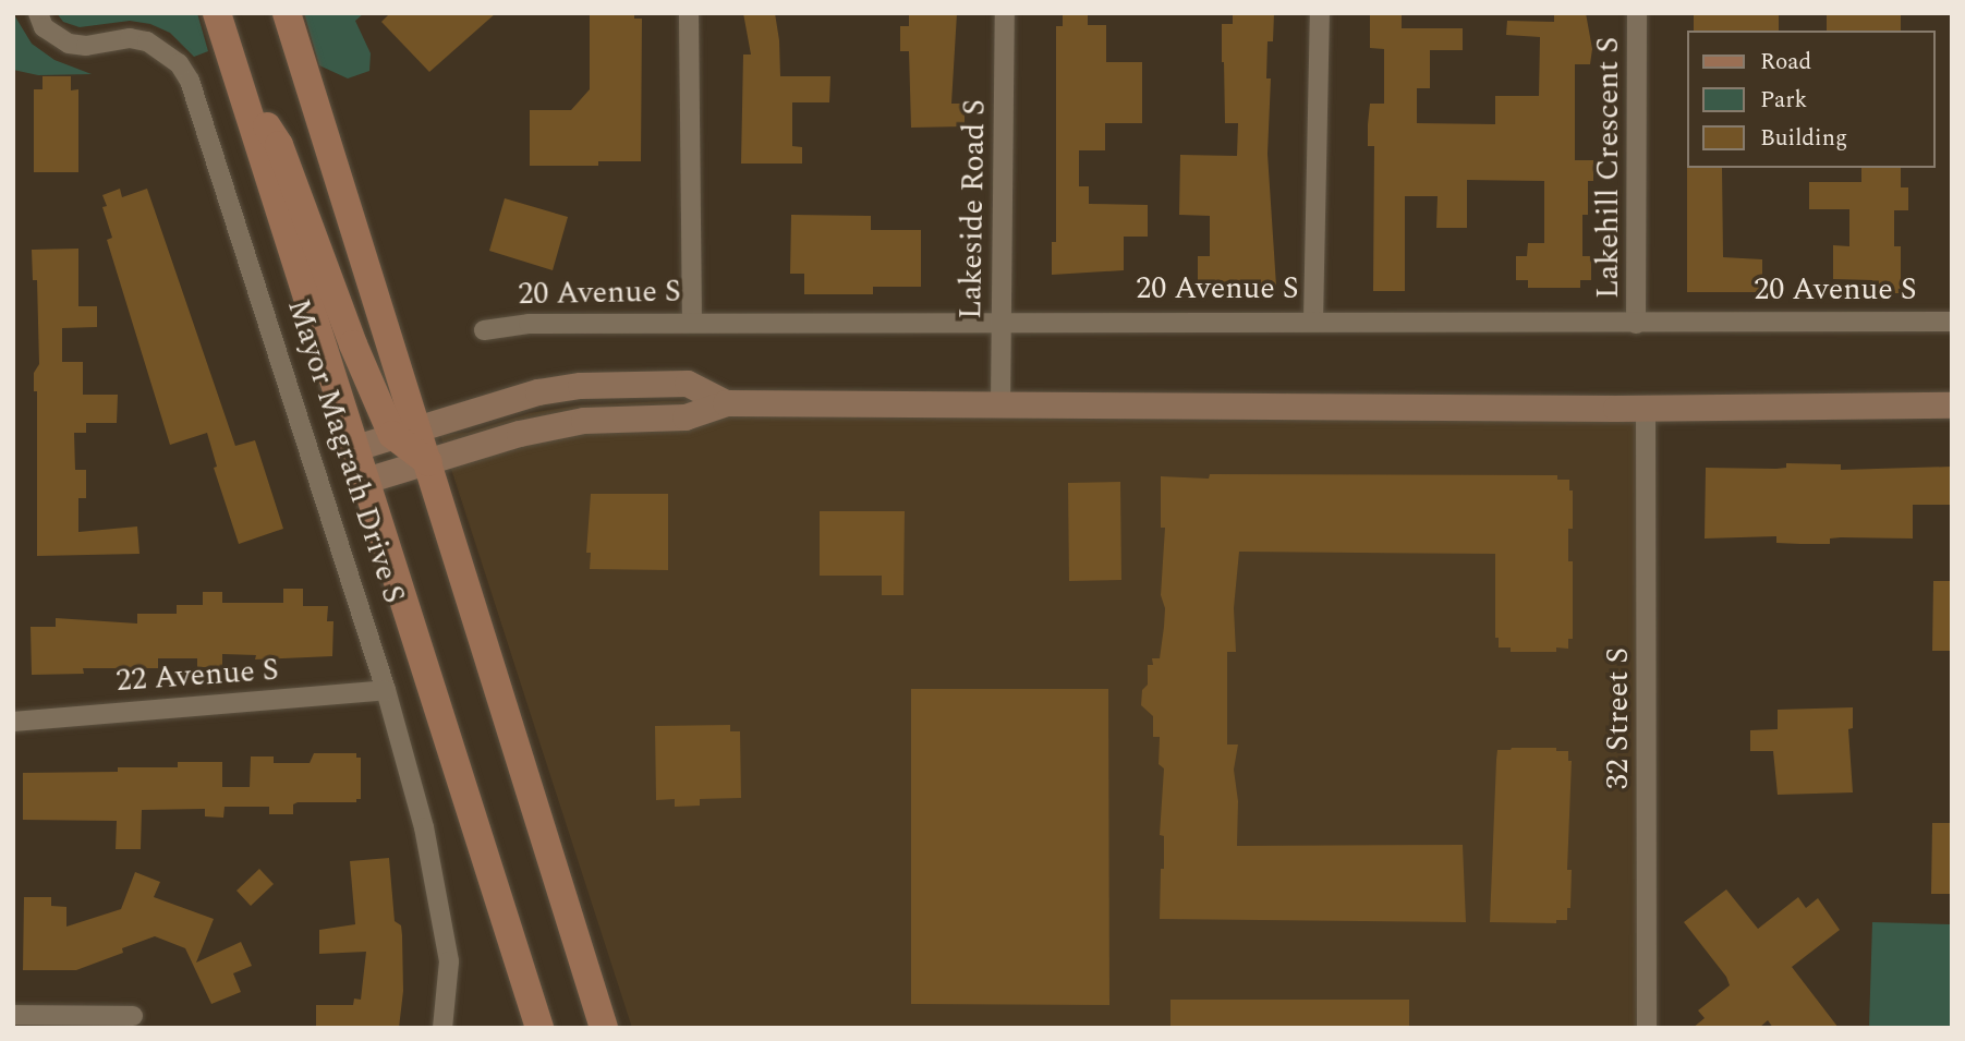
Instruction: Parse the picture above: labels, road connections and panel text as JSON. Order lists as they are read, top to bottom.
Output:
{
  "streets": {
    "main road": ["Mayor Magrath Drive S"],
    "street": [
      "Lakehill Crescent S",
      "Lakeside Road S",
      "20 Avenue S",
      "22 Avenue S",
      "32 Street S"
    ]
  },
  "crossings": [
    ["Lakehill Crescent S", "20 Avenue S"],
    ["Lakeside Road S", "20 Avenue S"],
    ["Mayor Magrath Drive S", "22 Avenue S"]
  ],
  "legend": ["Road", "Park", "Building"]
}
